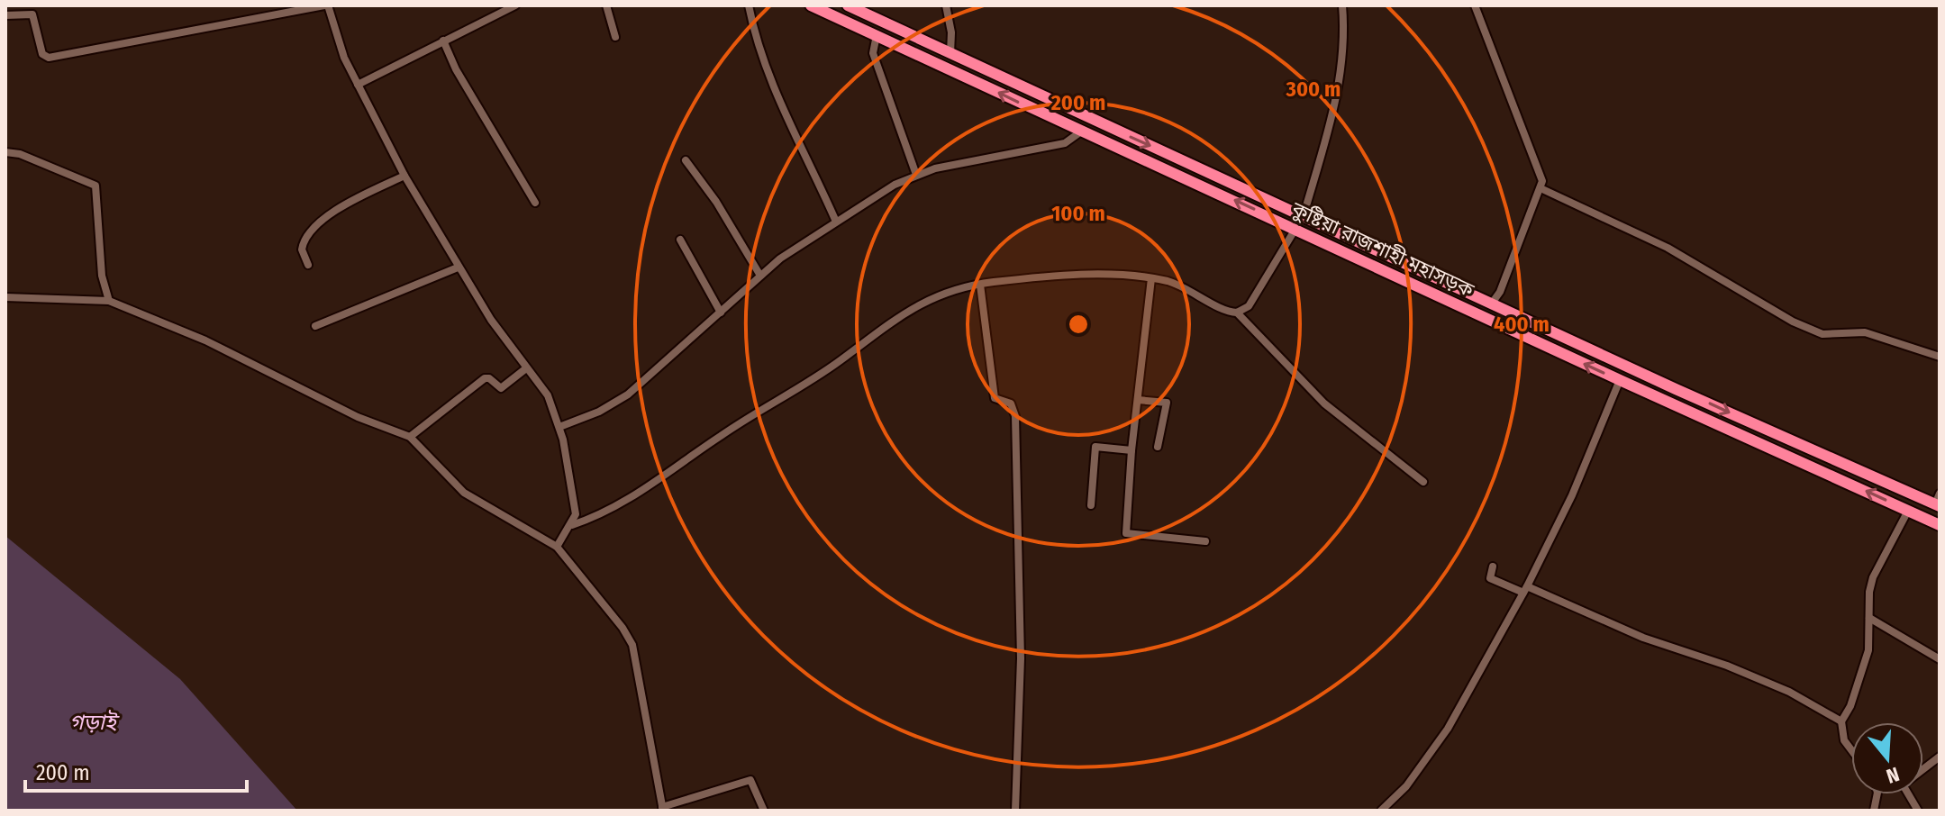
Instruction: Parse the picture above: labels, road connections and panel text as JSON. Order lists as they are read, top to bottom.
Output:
{
  "streets": {
    "highway": ["কুষ্টিয়া রাজশাহী মহাসড়ক"]
  },
  "water": ["গড়াই"],
  "scale_bar": "200 m",
  "north": "bottom",
  "rings": [
    "300 m",
    "200 m",
    "100 m",
    "400 m"
  ]
}
